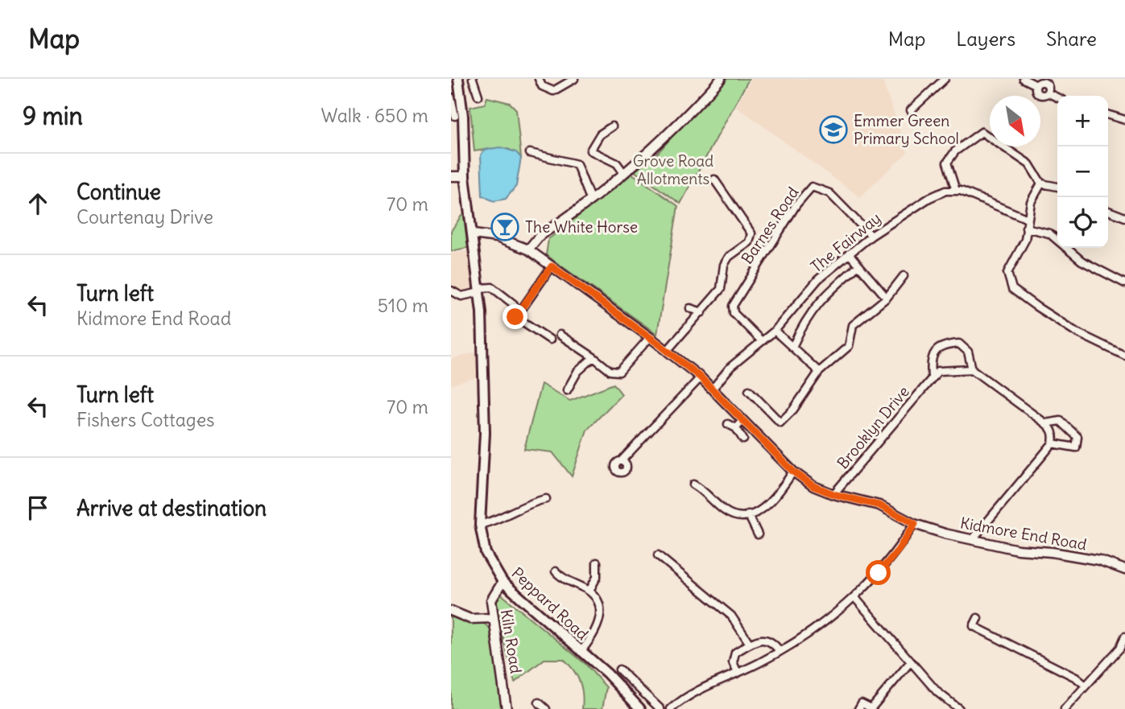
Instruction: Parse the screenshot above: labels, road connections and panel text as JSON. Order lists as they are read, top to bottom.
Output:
{
  "streets": {
    "main road": ["Peppard Road"],
    "street": [
      "Barnes Road",
      "The Fairway",
      "Brooklyn Drive",
      "Kidmore End Road",
      "Kiln Road"
    ]
  },
  "crossings": [
    ["Barnes Road", "The Fairway"],
    ["The Fairway", "Kidmore End Road"],
    ["Brooklyn Drive", "Kidmore End Road"],
    ["Kidmore End Road", "Peppard Road"],
    ["Peppard Road", "Kiln Road"]
  ],
  "parks": ["Grove Road Allotments"],
  "places": {
    "school or university": ["Emmer Green Primary School"],
    "bar": ["The White Horse"]
  },
  "north": "bottom right",
  "page": {
    "header": "Map",
    "nav": ["Map", "Layers", "Share"],
    "heading": ["9 min", "Walk · 650 m"],
    "map_buttons": ["+", "−"],
    "list": [
      ["Continue", "Courtenay Drive", "70 m"],
      ["Turn left", "Kidmore End Road", "510 m"],
      ["Turn left", "Fishers Cottages", "70 m"],
      "Arrive at destination"
    ]
  }
}
